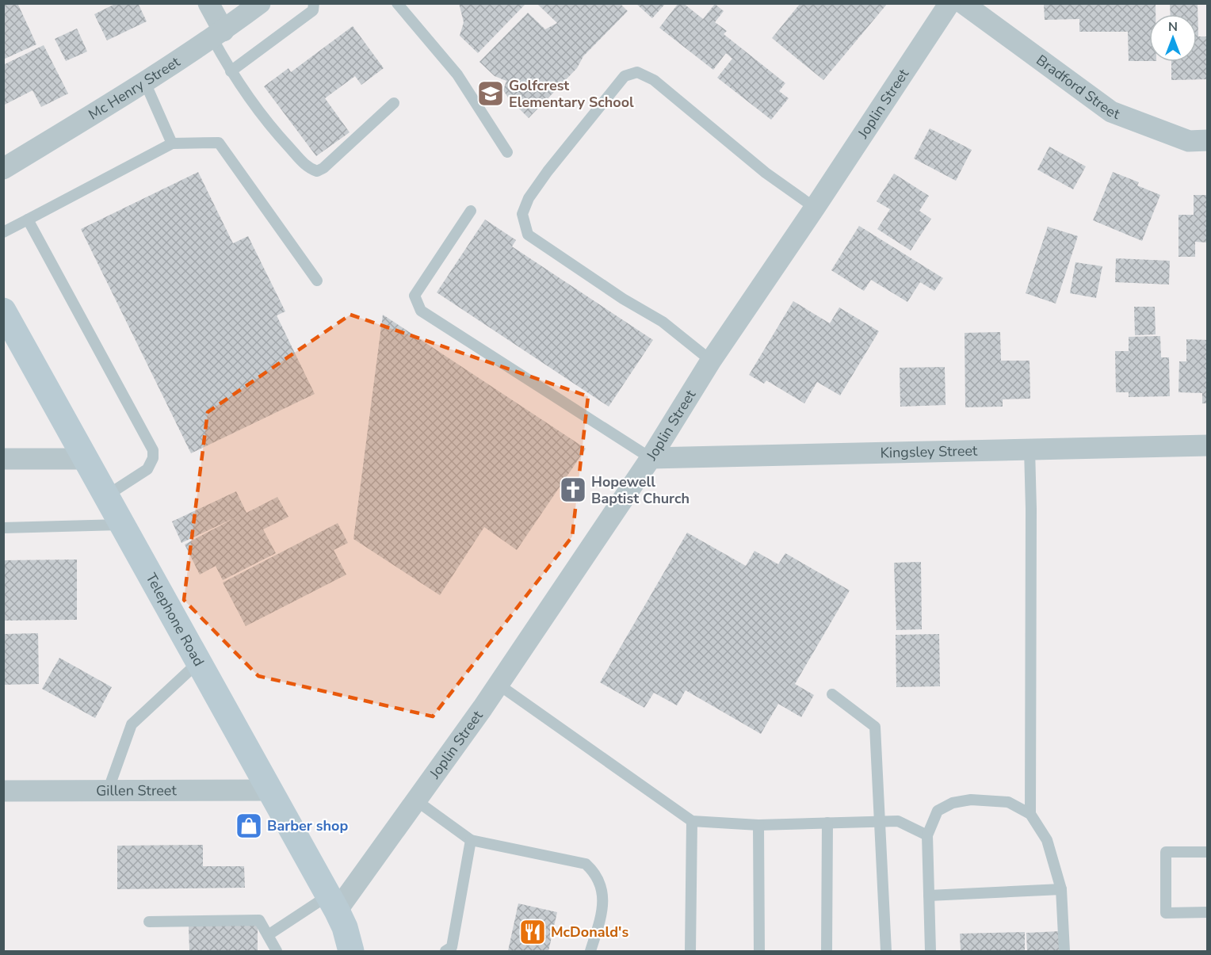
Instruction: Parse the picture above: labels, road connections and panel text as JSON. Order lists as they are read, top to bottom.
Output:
{
  "streets": {
    "main road": ["Telephone Road"],
    "street": [
      "Bradford Street",
      "Mc Henry Street",
      "Joplin Street",
      "Kingsley Street",
      "Gillen Street"
    ]
  },
  "crossings": [
    ["Joplin Street", "Kingsley Street"],
    ["Joplin Street", "Telephone Road"],
    ["Telephone Road", "Gillen Street"]
  ],
  "places": {
    "school or university": ["Golfcrest Elementary School"],
    "church": ["Hopewell Baptist Church"],
    "shop": ["Barber shop"],
    "restaurant": ["McDonald's"]
  },
  "north": "top"
}
